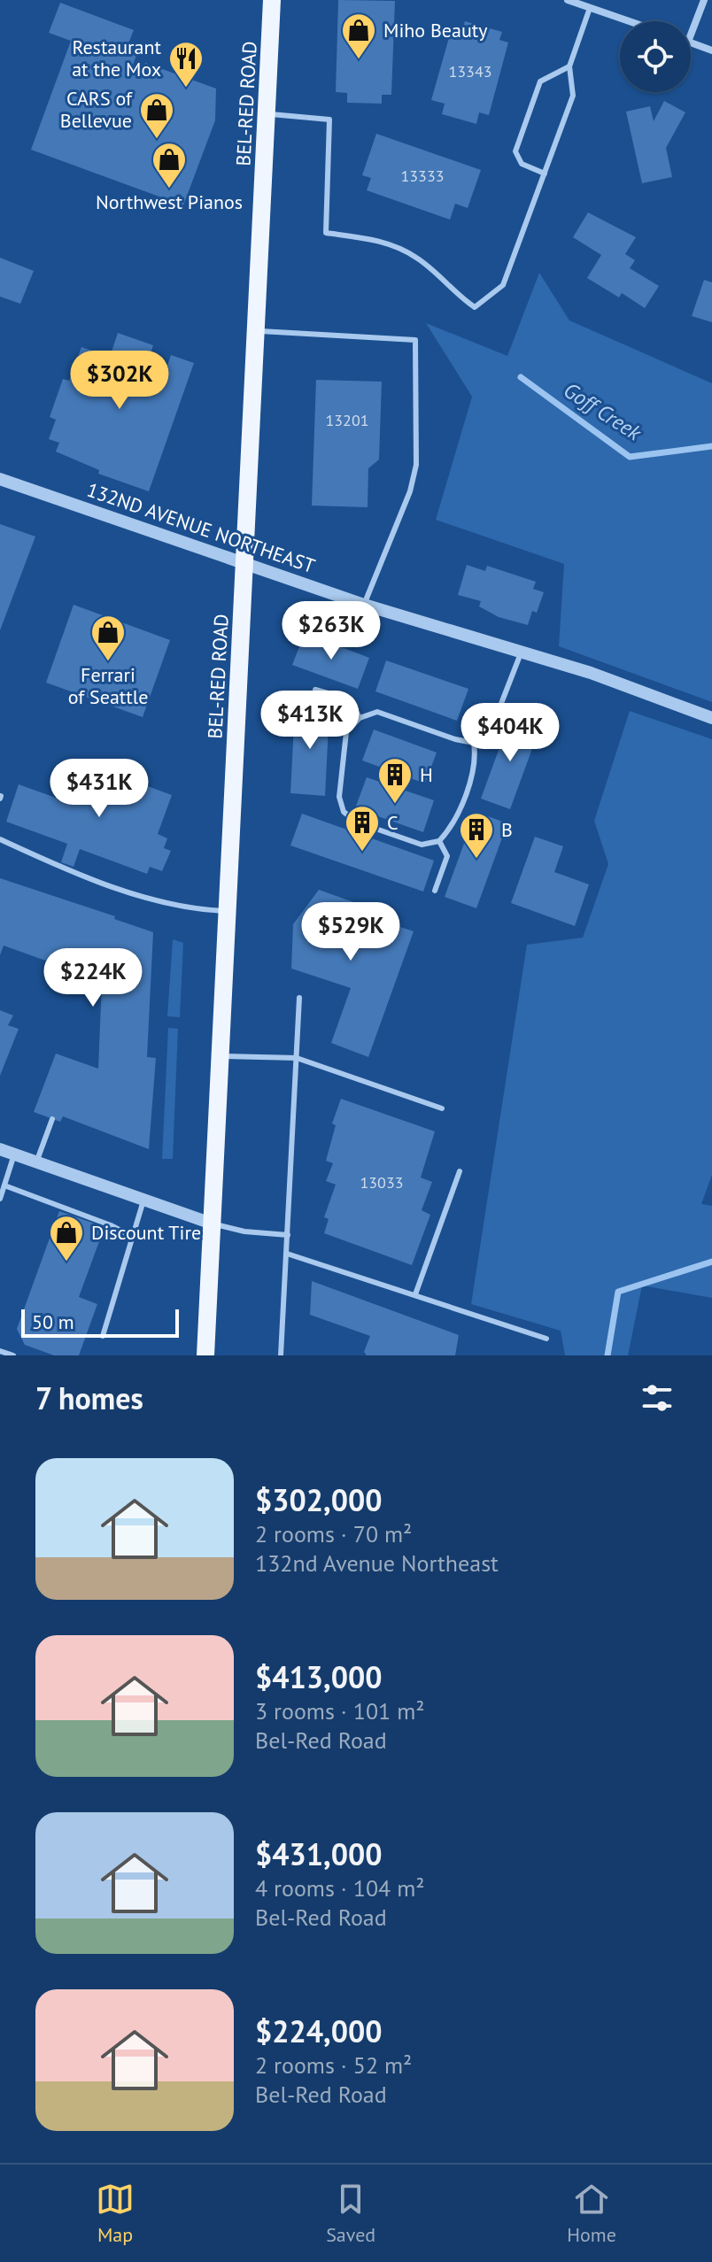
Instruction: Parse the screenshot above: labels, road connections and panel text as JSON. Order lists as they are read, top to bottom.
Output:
{
  "streets": {
    "main road": ["BEL-RED ROAD"],
    "street": ["132ND AVENUE NORTHEAST"]
  },
  "crossings": [
    ["BEL-RED ROAD", "132ND AVENUE NORTHEAST"]
  ],
  "water": ["Goff Creek"],
  "places": {
    "shop": [
      "Miho Beauty",
      "CARS of Bellevue",
      "Northwest Pianos",
      "Ferrari of Seattle",
      "Discount Tire"
    ],
    "restaurant": ["Restaurant at the Mox"],
    "building": ["H", "C", "B"]
  },
  "house_numbers": [
    "13343",
    "13333",
    "13201",
    "13033"
  ],
  "scale_bar": "50 m",
  "page": {
    "price": [
      "$302K",
      "$263K",
      "$413K",
      "$404K",
      "$431K",
      "$529K",
      "$224K"
    ],
    "scale": "50 m",
    "heading": "7 homes",
    "list": [
      {
        "name": "$302,000",
        "note": "2 rooms · 70 m² · 132nd Avenue Northeast"
      },
      {
        "name": "$413,000",
        "note": "3 rooms · 101 m² · Bel-Red Road"
      },
      {
        "name": "$431,000",
        "note": "4 rooms · 104 m² · Bel-Red Road"
      },
      {
        "name": "$224,000",
        "note": "2 rooms · 52 m² · Bel-Red Road"
      }
    ],
    "tabs": ["Map", "Saved", "Home"]
  }
}
